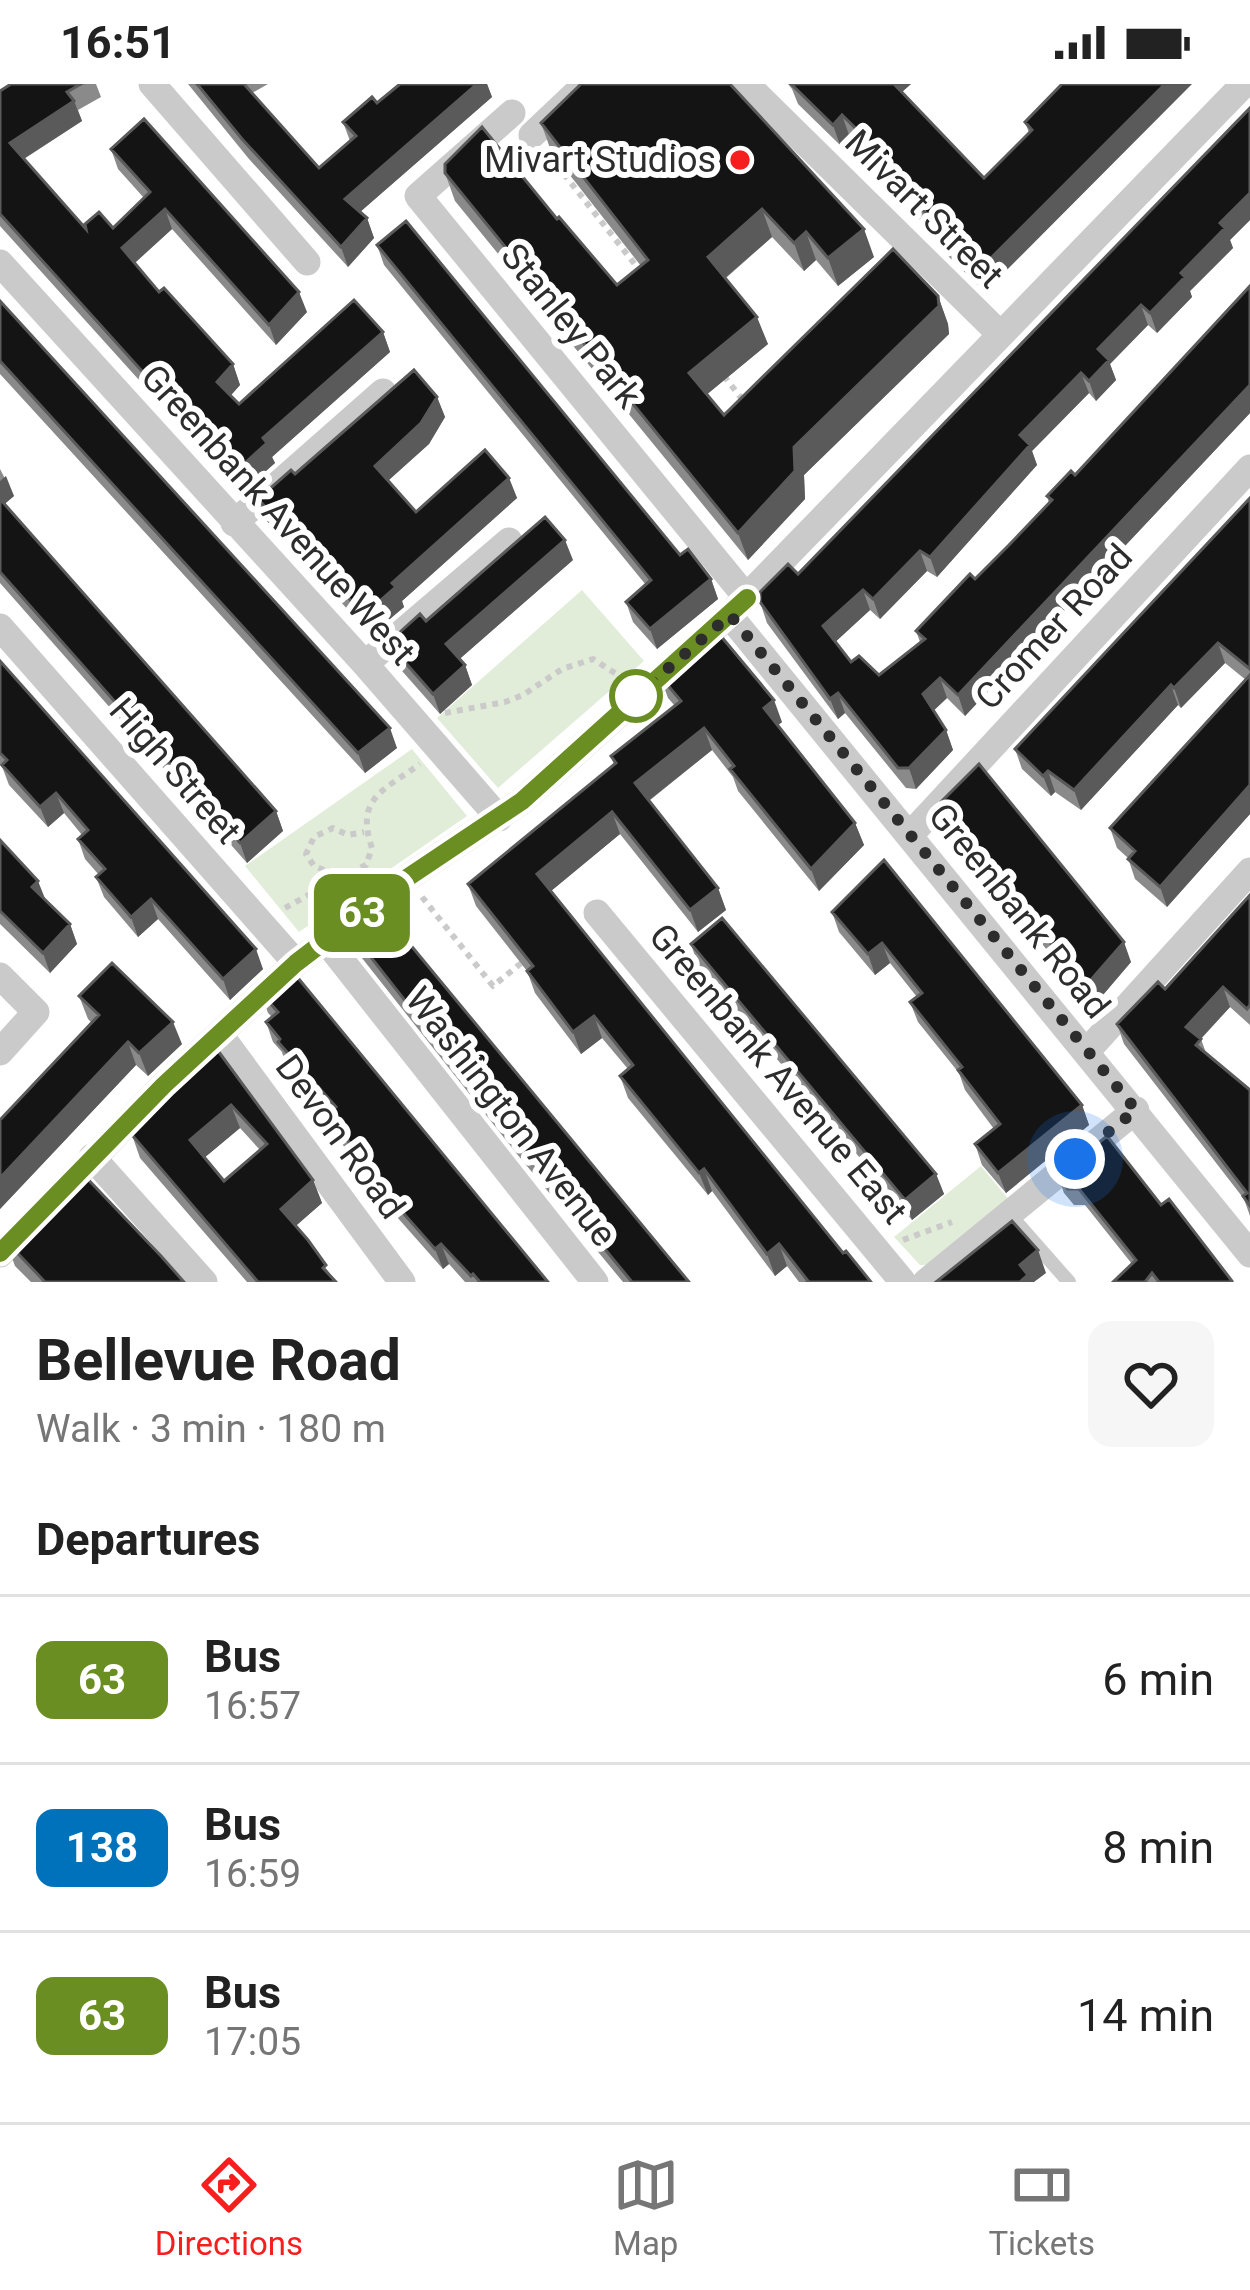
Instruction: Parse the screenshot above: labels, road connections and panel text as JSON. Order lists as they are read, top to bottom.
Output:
{
  "streets": {
    "street": [
      "Mivart Street",
      "Stanley Park",
      "Greenbank Avenue West",
      "Cromer Road",
      "High Street",
      "Greenbank Road",
      "Greenbank Avenue East",
      "Washington Avenue",
      "Devon Road"
    ]
  },
  "crossings": [
    ["Stanley Park", "Greenbank Road"],
    ["Cromer Road", "Greenbank Road"]
  ],
  "places": ["Mivart Studios"],
  "lines": ["bus line 63"],
  "page": {
    "status": "16:51",
    "on_map": "63",
    "heading": [
      ["Bellevue Road", "Walk · 3 min · 180 m"],
      "Departures"
    ],
    "list": [
      {
        "mark": "63",
        "name": "Bus",
        "note": "16:57",
        "value": "6 min"
      },
      {
        "mark": "138",
        "name": "Bus",
        "note": "16:59",
        "value": "8 min"
      },
      {
        "mark": "63",
        "name": "Bus",
        "note": "17:05",
        "value": "14 min"
      }
    ],
    "tabs": ["Directions", "Map", "Tickets"]
  }
}
